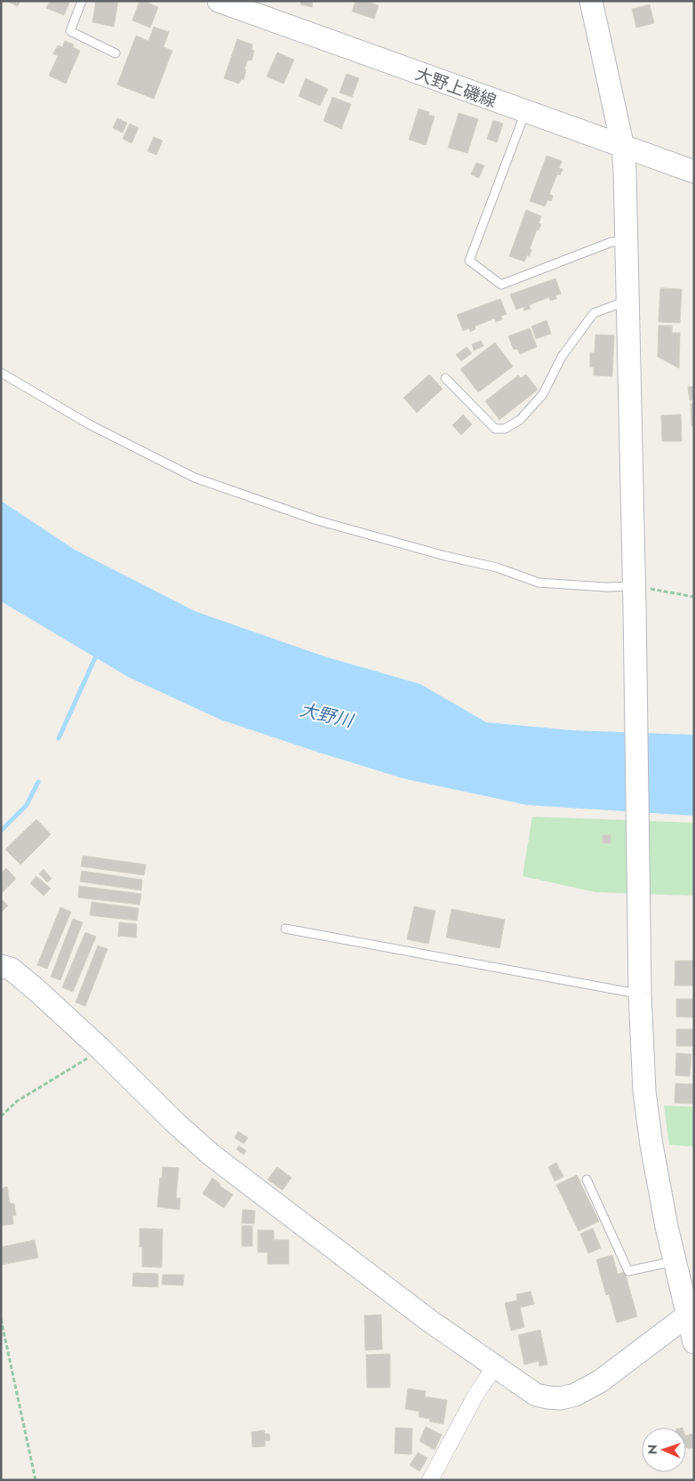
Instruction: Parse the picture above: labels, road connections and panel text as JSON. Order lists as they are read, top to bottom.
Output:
{
  "streets": {
    "street": ["大野上磯線"]
  },
  "water": ["大野川"],
  "north": "left"
}
